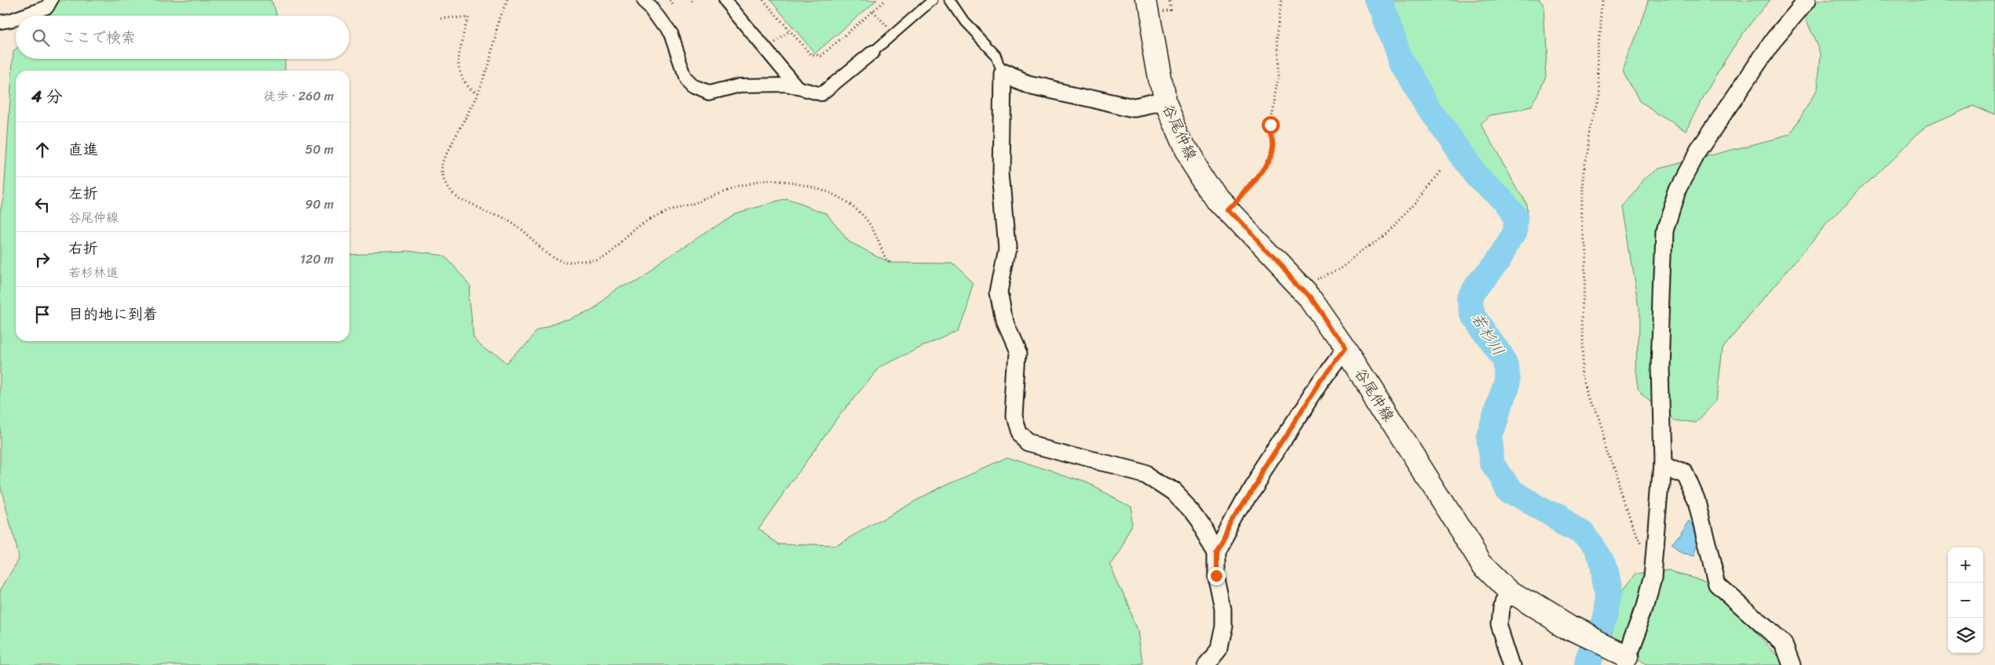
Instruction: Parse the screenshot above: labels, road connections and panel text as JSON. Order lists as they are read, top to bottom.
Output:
{
  "streets": {
    "main road": ["谷尾仲線"]
  },
  "water": ["若杉川"],
  "page": {
    "search": "ここで検索",
    "heading": ["4 分", "徒歩 · 260 m"],
    "list": [
      ["直進", "50 m"],
      ["左折", "谷尾仲線", "90 m"],
      ["右折", "若杉林道", "120 m"],
      "目的地に到着"
    ],
    "map_buttons": ["+", "−"]
  }
}
